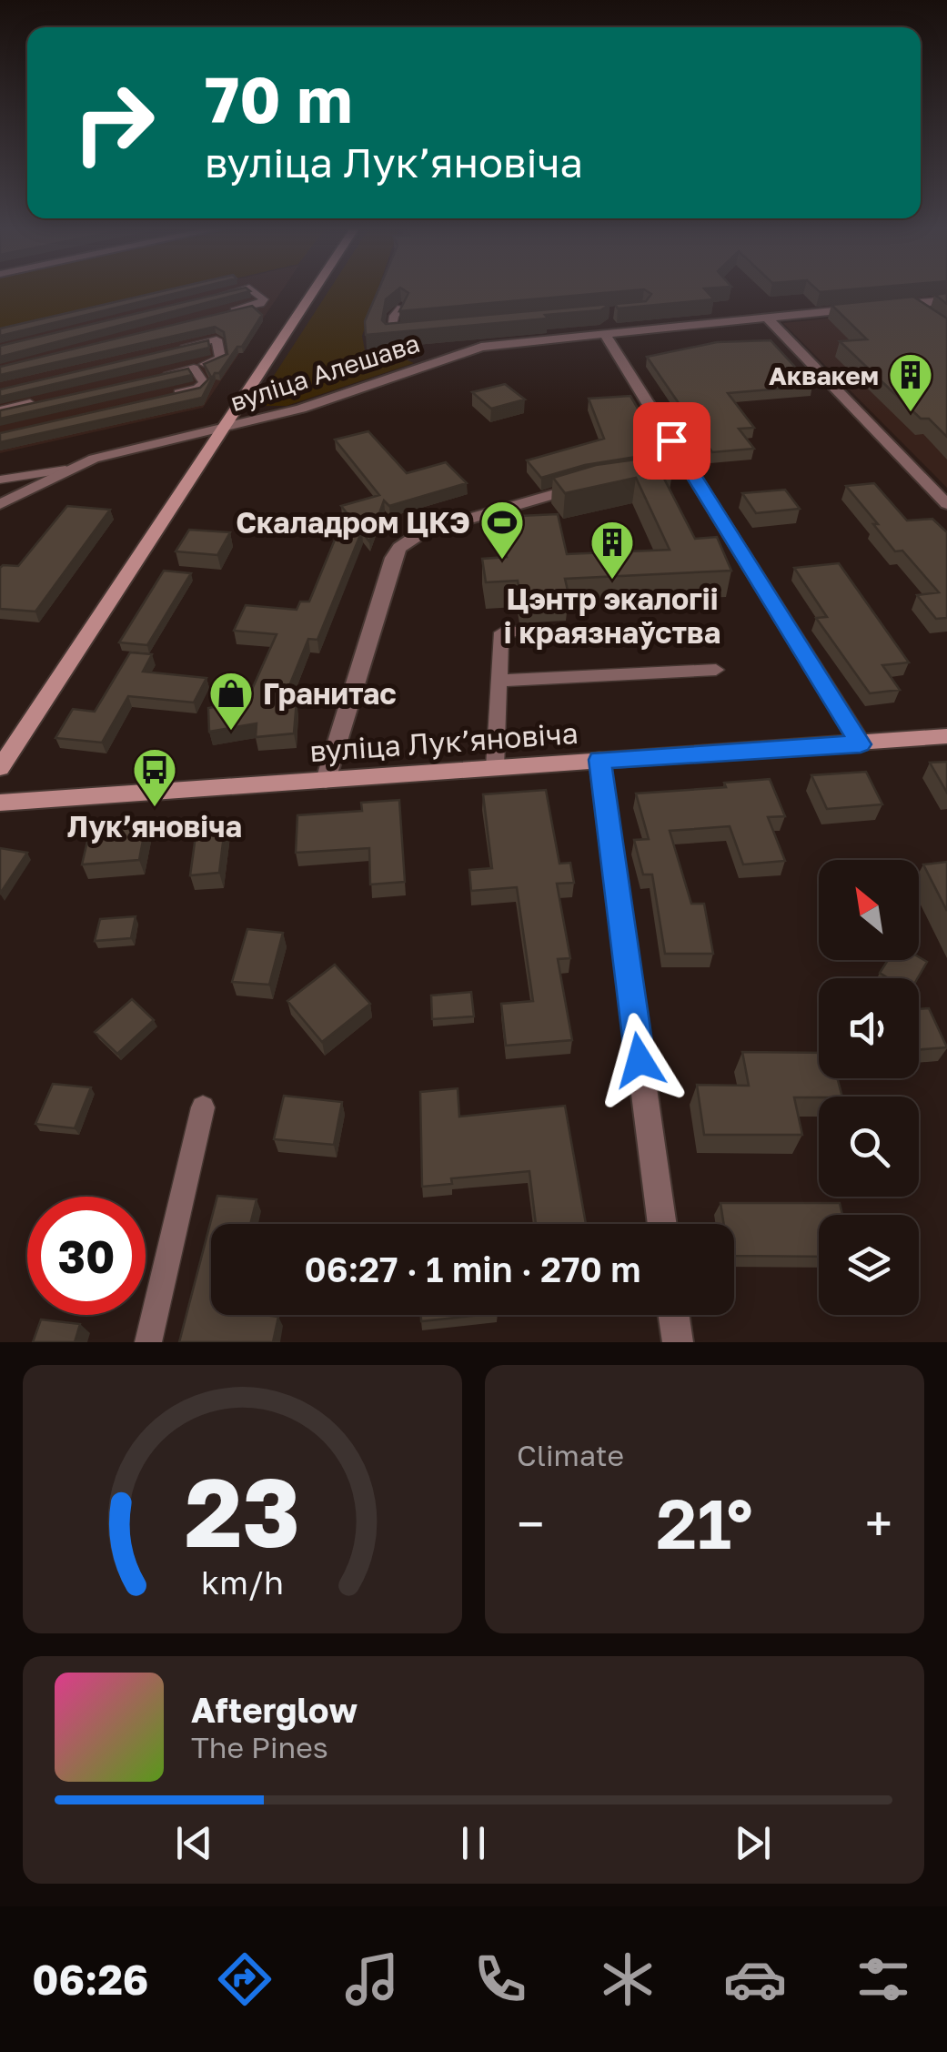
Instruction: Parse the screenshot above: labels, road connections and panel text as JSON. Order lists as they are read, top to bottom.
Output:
{
  "streets": {
    "main road": ["вуліца Лукʼяновіча"],
    "street": ["вуліца Алешава"]
  },
  "places": {
    "building": ["Аквакем", "Цэнтр экалогіі і краязнаўства"],
    "sports": ["Скаладром ЦКЭ"],
    "shop": ["Гранитас"],
    "bus stop": ["Лукʼяновіча"]
  },
  "north": "top left",
  "page": {
    "turn": ["70 m", "вуліца Лукʼяновіча"],
    "limit": "30",
    "trip": "06:27 · 1 min · 270 m",
    "tile": "Climate",
    "heat": ["−", "21°", "+"],
    "song": ["Afterglow", "The Pines"],
    "tabs": "06:26",
    "gauge": ["23", "km/h"]
  }
}
